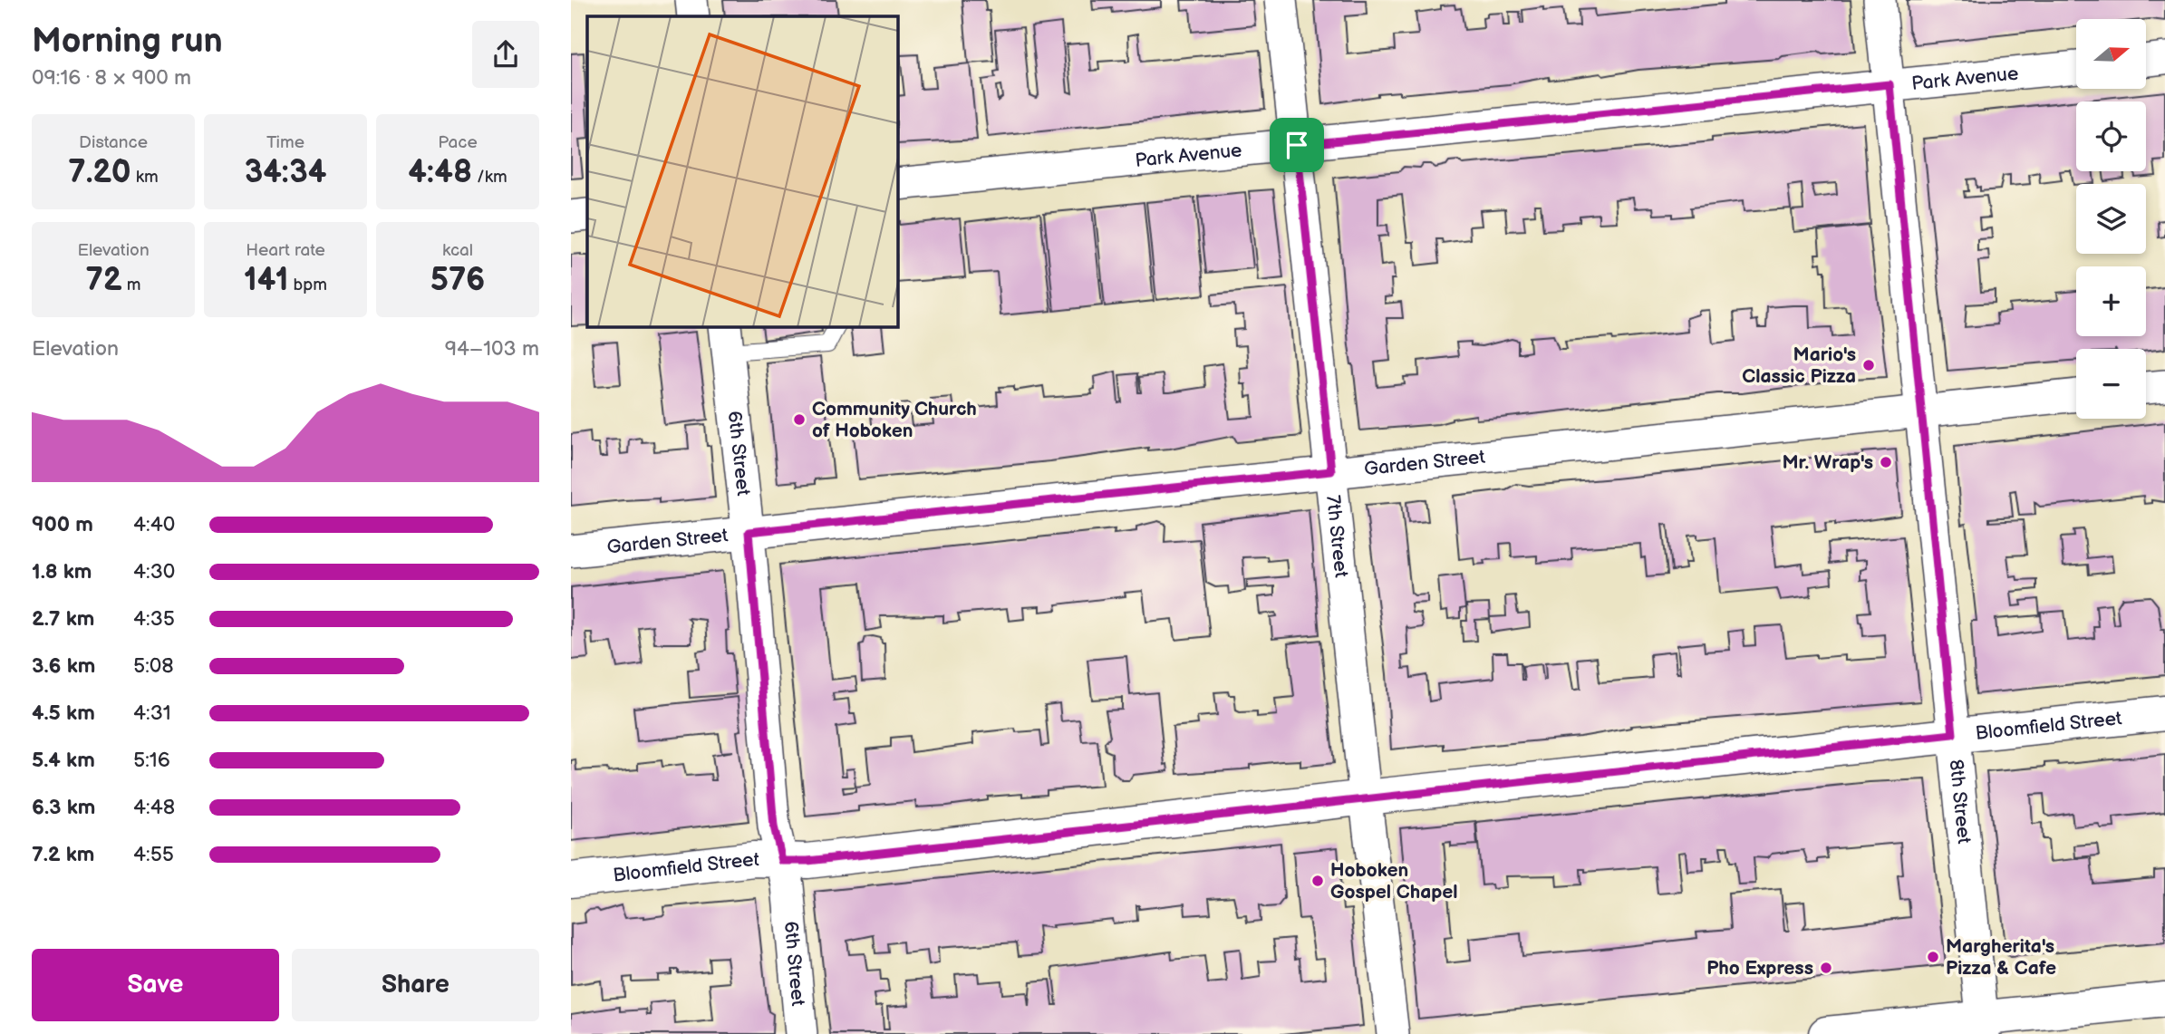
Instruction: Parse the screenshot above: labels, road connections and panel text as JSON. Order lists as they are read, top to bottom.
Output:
{
  "streets": {
    "street": [
      "Park Avenue",
      "6th Street",
      "Garden Street",
      "7th Street",
      "Bloomfield Street",
      "8th Street"
    ]
  },
  "crossings": [
    ["Park Avenue", "7th Street"],
    ["Park Avenue", "8th Street"],
    ["6th Street", "Garden Street"],
    ["6th Street", "Bloomfield Street"],
    ["Garden Street", "7th Street"],
    ["Garden Street", "8th Street"],
    ["7th Street", "Bloomfield Street"],
    ["Bloomfield Street", "8th Street"]
  ],
  "places": [
    "Mario's Classic Pizza",
    "Community Church of Hoboken",
    "Mr. Wrap's",
    "Hoboken Gospel Chapel",
    "Margherita's Pizza & Cafe",
    "Pho Express"
  ],
  "north": "right",
  "page": {
    "heading": ["Morning run", "09:16 · 8 × 900 m"],
    "map_buttons": ["+", "−"],
    "stats": [
      ["Distance", "7.20 km"],
      ["Time", "34:34"],
      ["Pace", "4:48 /km"],
      ["Elevation", "72 m"],
      ["Heart rate", "141 bpm"],
      ["kcal", "576"]
    ],
    "chart": ["Elevation", "94–103 m"],
    "list": [
      {
        "name": "900 m",
        "note": "4:40"
      },
      {
        "name": "1.8 km",
        "note": "4:30"
      },
      {
        "name": "2.7 km",
        "note": "4:35"
      },
      {
        "name": "3.6 km",
        "note": "5:08"
      },
      {
        "name": "4.5 km",
        "note": "4:31"
      },
      {
        "name": "5.4 km",
        "note": "5:16"
      },
      {
        "name": "6.3 km",
        "note": "4:48"
      },
      {
        "name": "7.2 km",
        "note": "4:55"
      }
    ],
    "buttons": ["Save", "Share"]
  }
}
